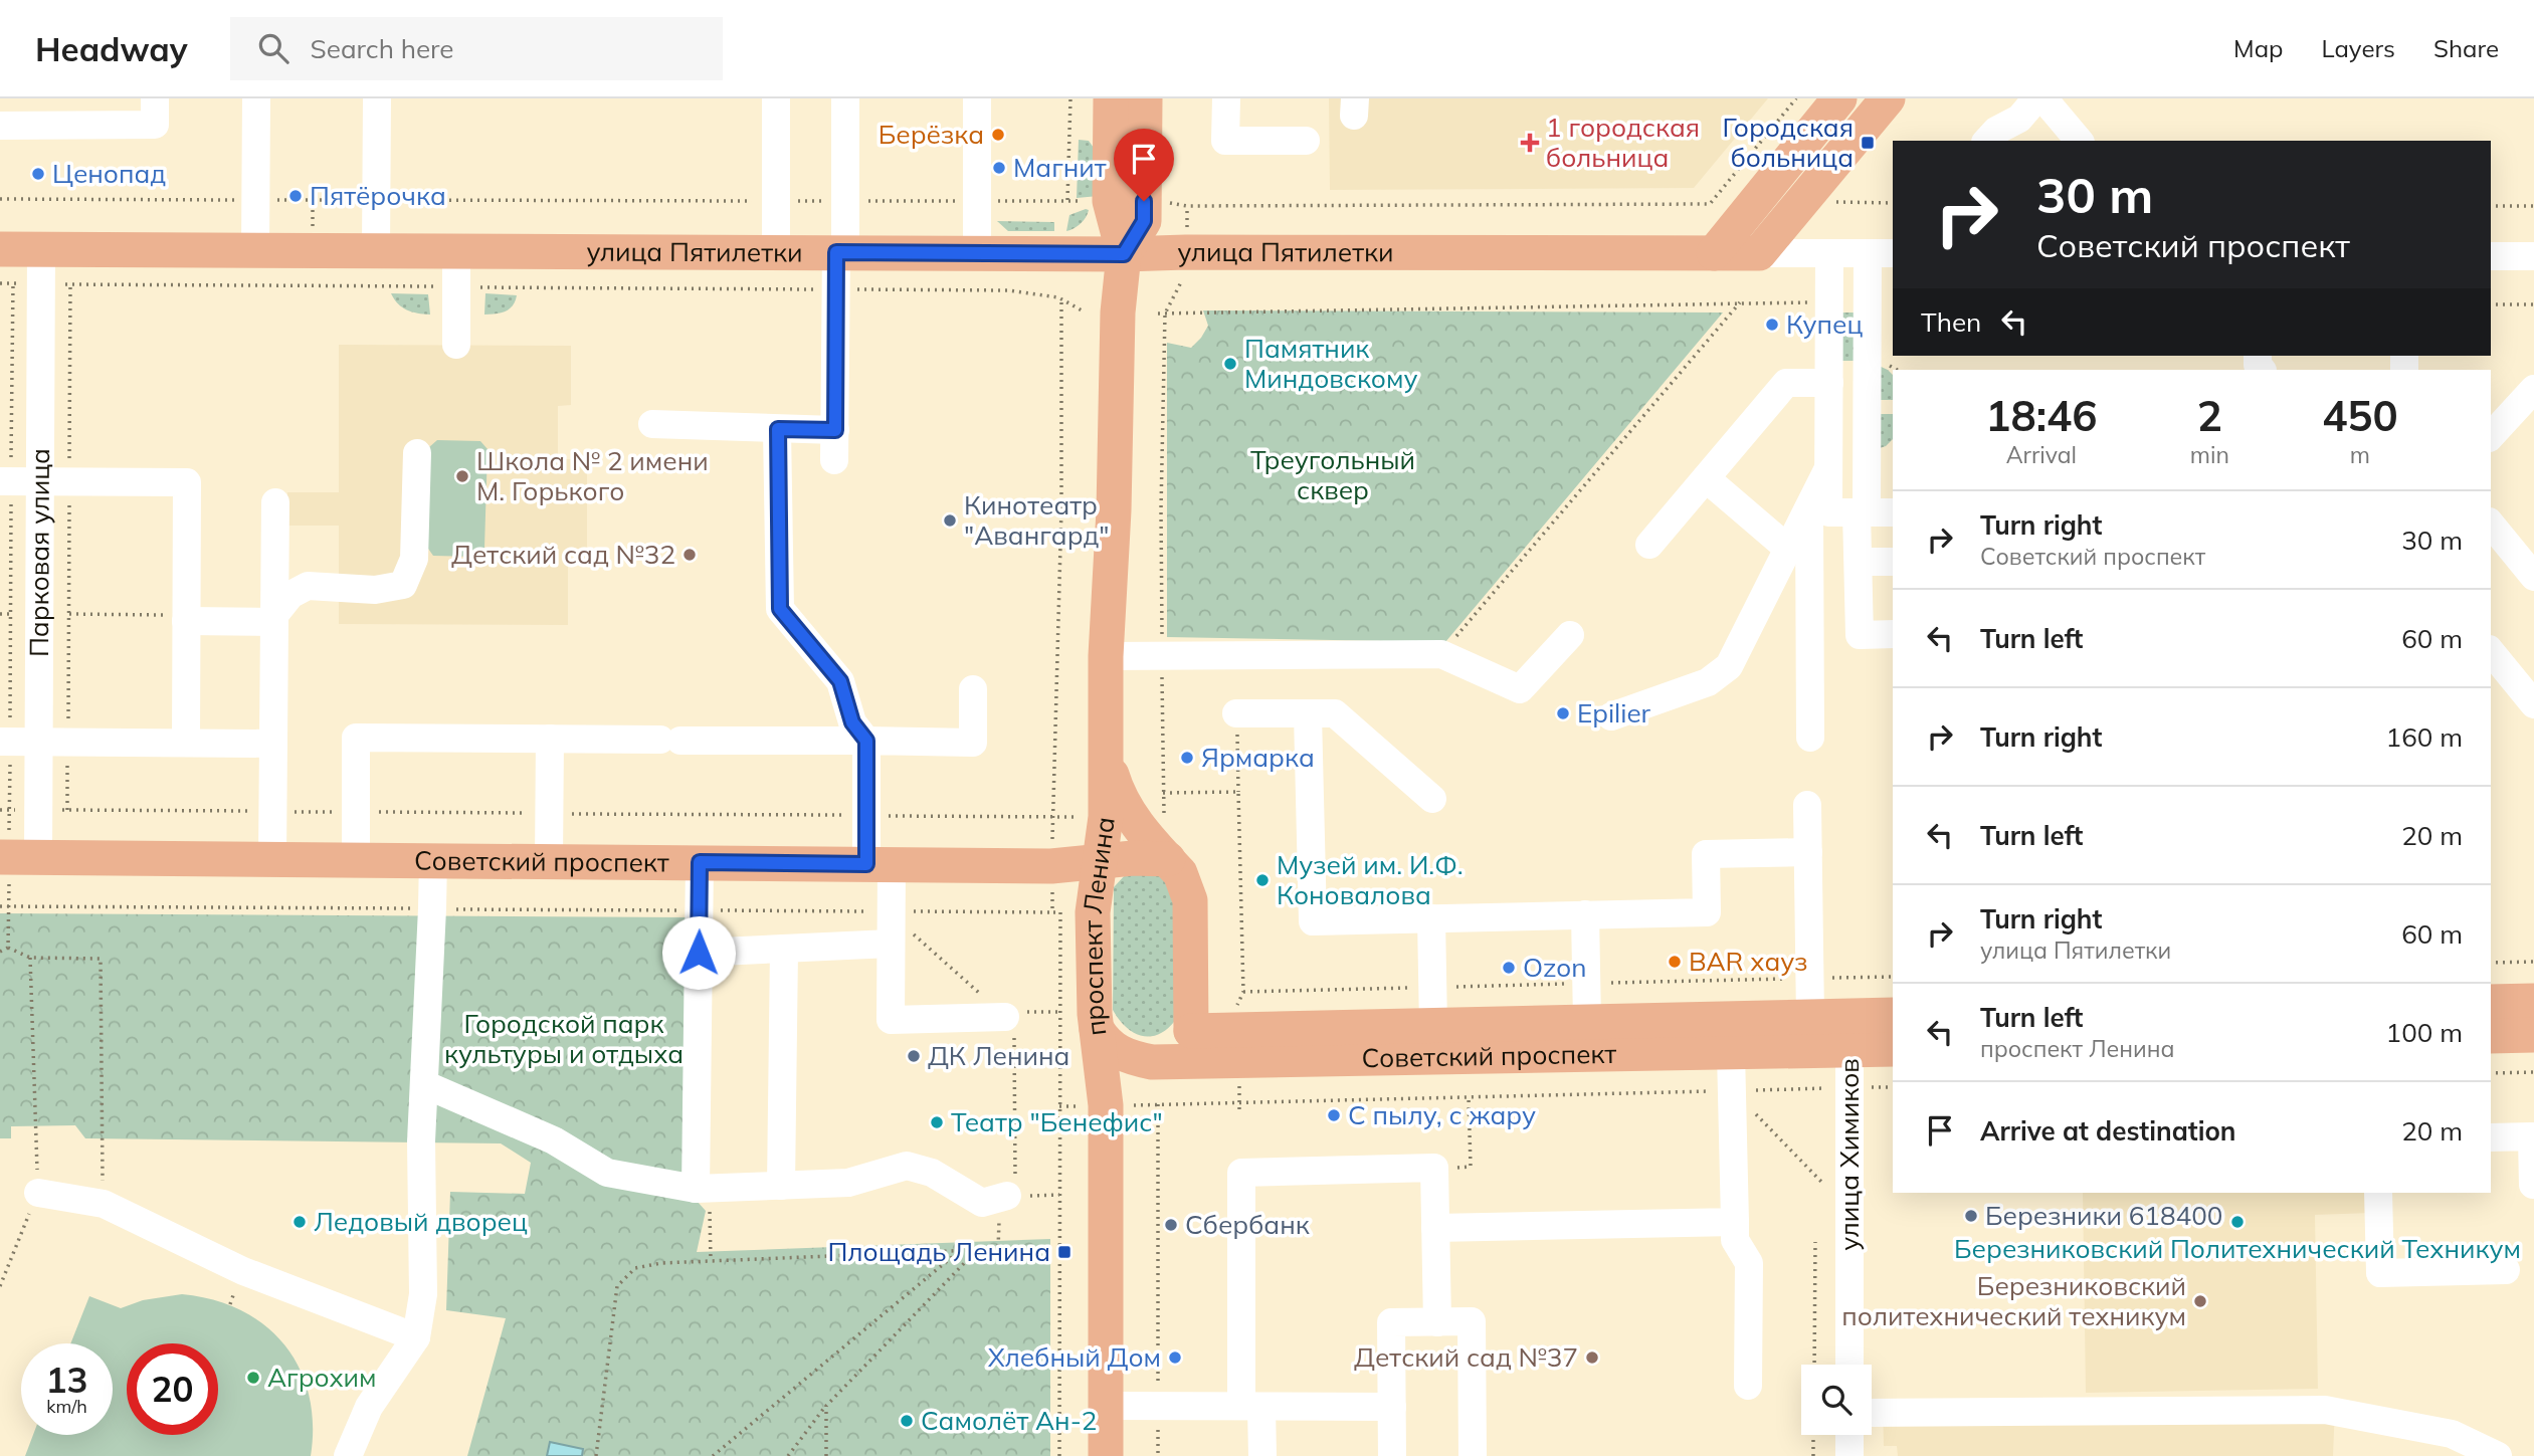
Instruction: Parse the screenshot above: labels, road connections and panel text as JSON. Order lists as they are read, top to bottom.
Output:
{
  "streets": {
    "main road": ["улица Пятилетки", "Советский проспект", "проспект Ленина"],
    "street": ["Парковая улица", "улица Химиков"]
  },
  "crossings": [
    ["улица Пятилетки", "Парковая улица"],
    ["улица Пятилетки", "проспект Ленина"],
    ["Парковая улица", "Советский проспект"],
    ["Советский проспект", "проспект Ленина"],
    ["Советский проспект", "улица Химиков"]
  ],
  "parks": ["Треугольный сквер", "Городской парк культуры и отдыха"],
  "places": {
    "other": [
      "Берёзка",
      "Магнит",
      "Ценопад",
      "Пятёрочка",
      "Купец",
      "Памятник Миндовскому",
      "Школа № 2 имени М. Горького",
      "Кинотеатр \"Авангард\"",
      "Детский сад №32",
      "Epilier",
      "Ярмарка",
      "Музей им. И.Ф. Коновалова",
      "BAR хауз",
      "Ozon",
      "ДК Ленина",
      "С пылу, с жару",
      "Театр \"Бенефис\"",
      "Березники 618400",
      "Ледовый дворец",
      "Березниковский Политехнический Техникум",
      "Сбербанк",
      "Березниковский политехнический техникум",
      "Хлебный Дом",
      "Детский сад №37",
      "Агрохим",
      "Самолёт Ан-2"
    ],
    "health": ["1 городская больница"],
    "transit": ["Городская больница", "Площадь Ленина"]
  },
  "page": {
    "header": "Headway",
    "search": "Search here",
    "nav": ["Map", "Layers", "Share"],
    "turn": ["30 m", "Советский проспект"],
    "then": "Then",
    "eta": [
      "18:46",
      "Arrival",
      "2",
      "min",
      "450",
      "m"
    ],
    "list": [
      {
        "name": "Turn right",
        "note": "Советский проспект",
        "value": "30 m"
      },
      {
        "name": "Turn left",
        "value": "60 m"
      },
      {
        "name": "Turn right",
        "value": "160 m"
      },
      {
        "name": "Turn left",
        "value": "20 m"
      },
      {
        "name": "Turn right",
        "note": "улица Пятилетки",
        "value": "60 m"
      },
      {
        "name": "Turn left",
        "note": "проспект Ленина",
        "value": "100 m"
      },
      {
        "name": "Arrive at destination",
        "value": "20 m"
      }
    ],
    "speed": "13 km/h",
    "limit": "20"
  }
}
